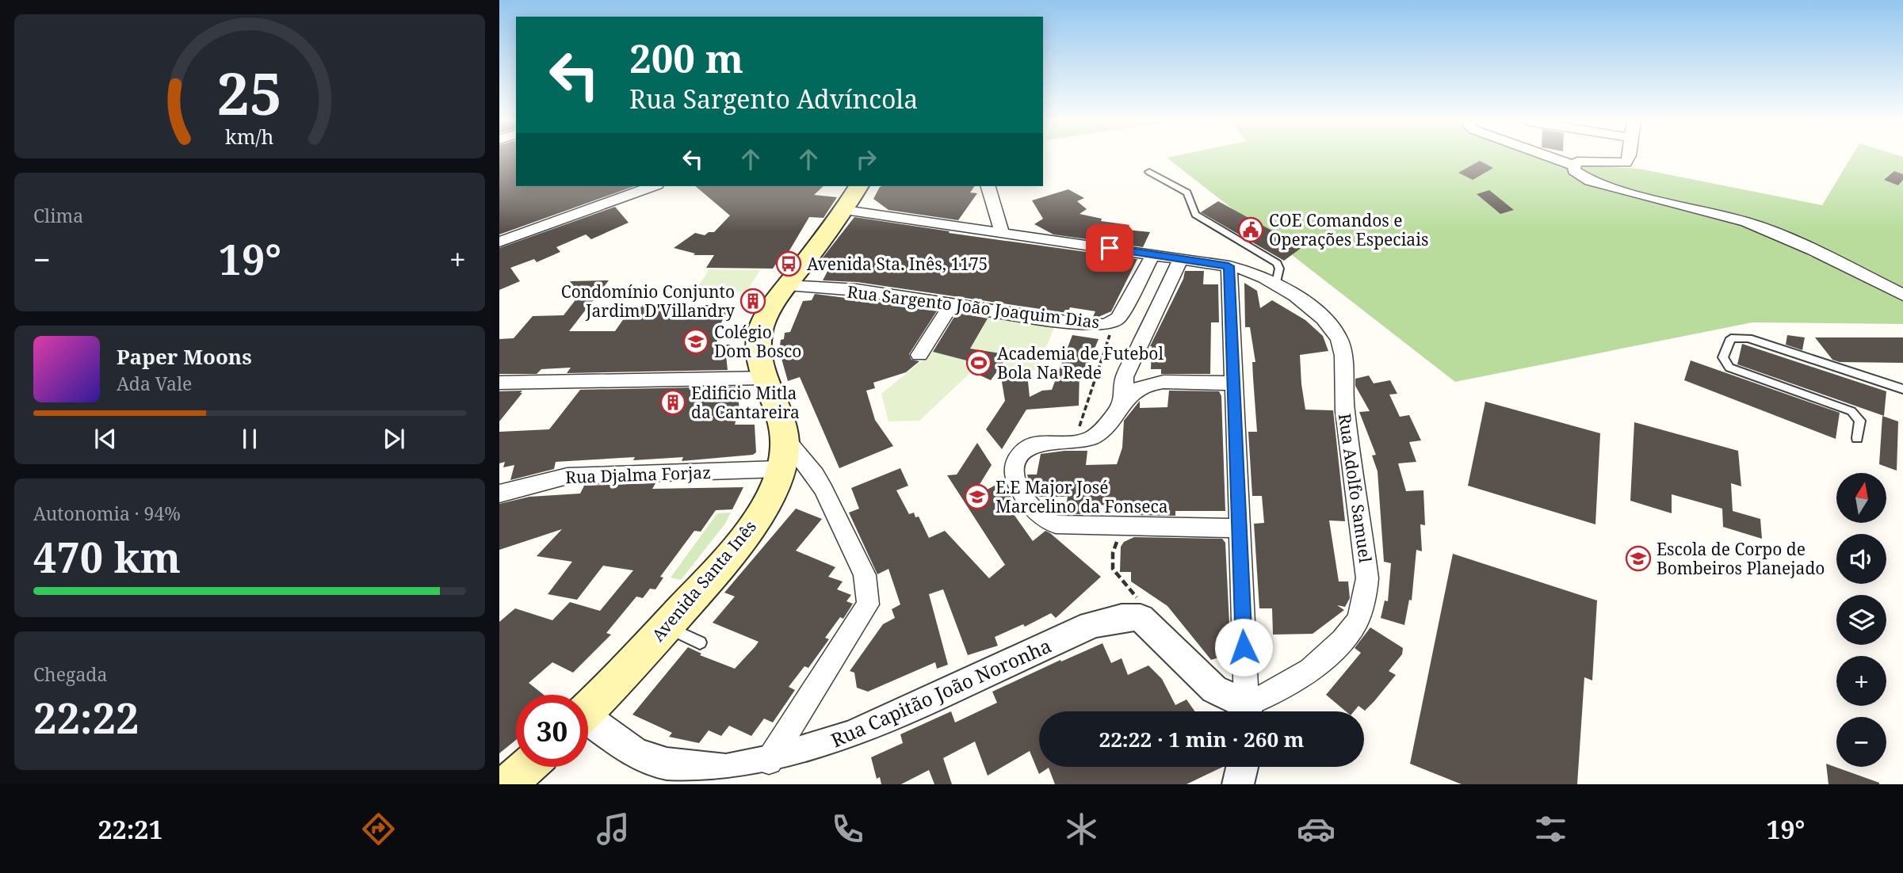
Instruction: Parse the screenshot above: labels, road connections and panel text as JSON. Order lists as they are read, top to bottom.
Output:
{
  "streets": {
    "main road": ["Avenida Santa Inês"],
    "street": [
      "Rua Sargento João Joaquim Dias",
      "Rua Djalma Forjaz",
      "Rua Adolfo Samuel",
      "Rua Capitão João Noronha"
    ]
  },
  "crossings": [
    ["Rua Sargento João Joaquim Dias", "Rua Adolfo Samuel"],
    ["Rua Sargento João Joaquim Dias", "Avenida Santa Inês"],
    ["Rua Djalma Forjaz", "Avenida Santa Inês"],
    ["Rua Adolfo Samuel", "Avenida Santa Inês"]
  ],
  "places": {
    "public building": ["COE Comandos e Operações Especiais"],
    "bus stop": ["Avenida Sta. Inês, 1175"],
    "building": ["Condomínio Conjunto Jardim D'Villandry", "Edificio Mitla da Cantareira"],
    "school or university": ["Colégio Dom Bosco", "E.E Major José Marcelino da Fonseca", "Escola de Corpo de Bombeiros Planejado"],
    "sports": ["Academia de Futebol Bola Na Rede"]
  },
  "north": "top",
  "page": {
    "turn": ["200 m", "Rua Sargento Advíncola"],
    "tile": [
      "Clima",
      ["Autonomia · 94%", "470 km"],
      ["Chegada", "22:22"]
    ],
    "heat": ["−", "19°", "+"],
    "song": ["Paper Moons", "Ada Vale"],
    "map_buttons": ["+", "−"],
    "limit": "30",
    "trip": "22:22 · 1 min · 260 m",
    "tabs": ["22:21", "19°"],
    "gauge": ["25", "km/h"]
  }
}
